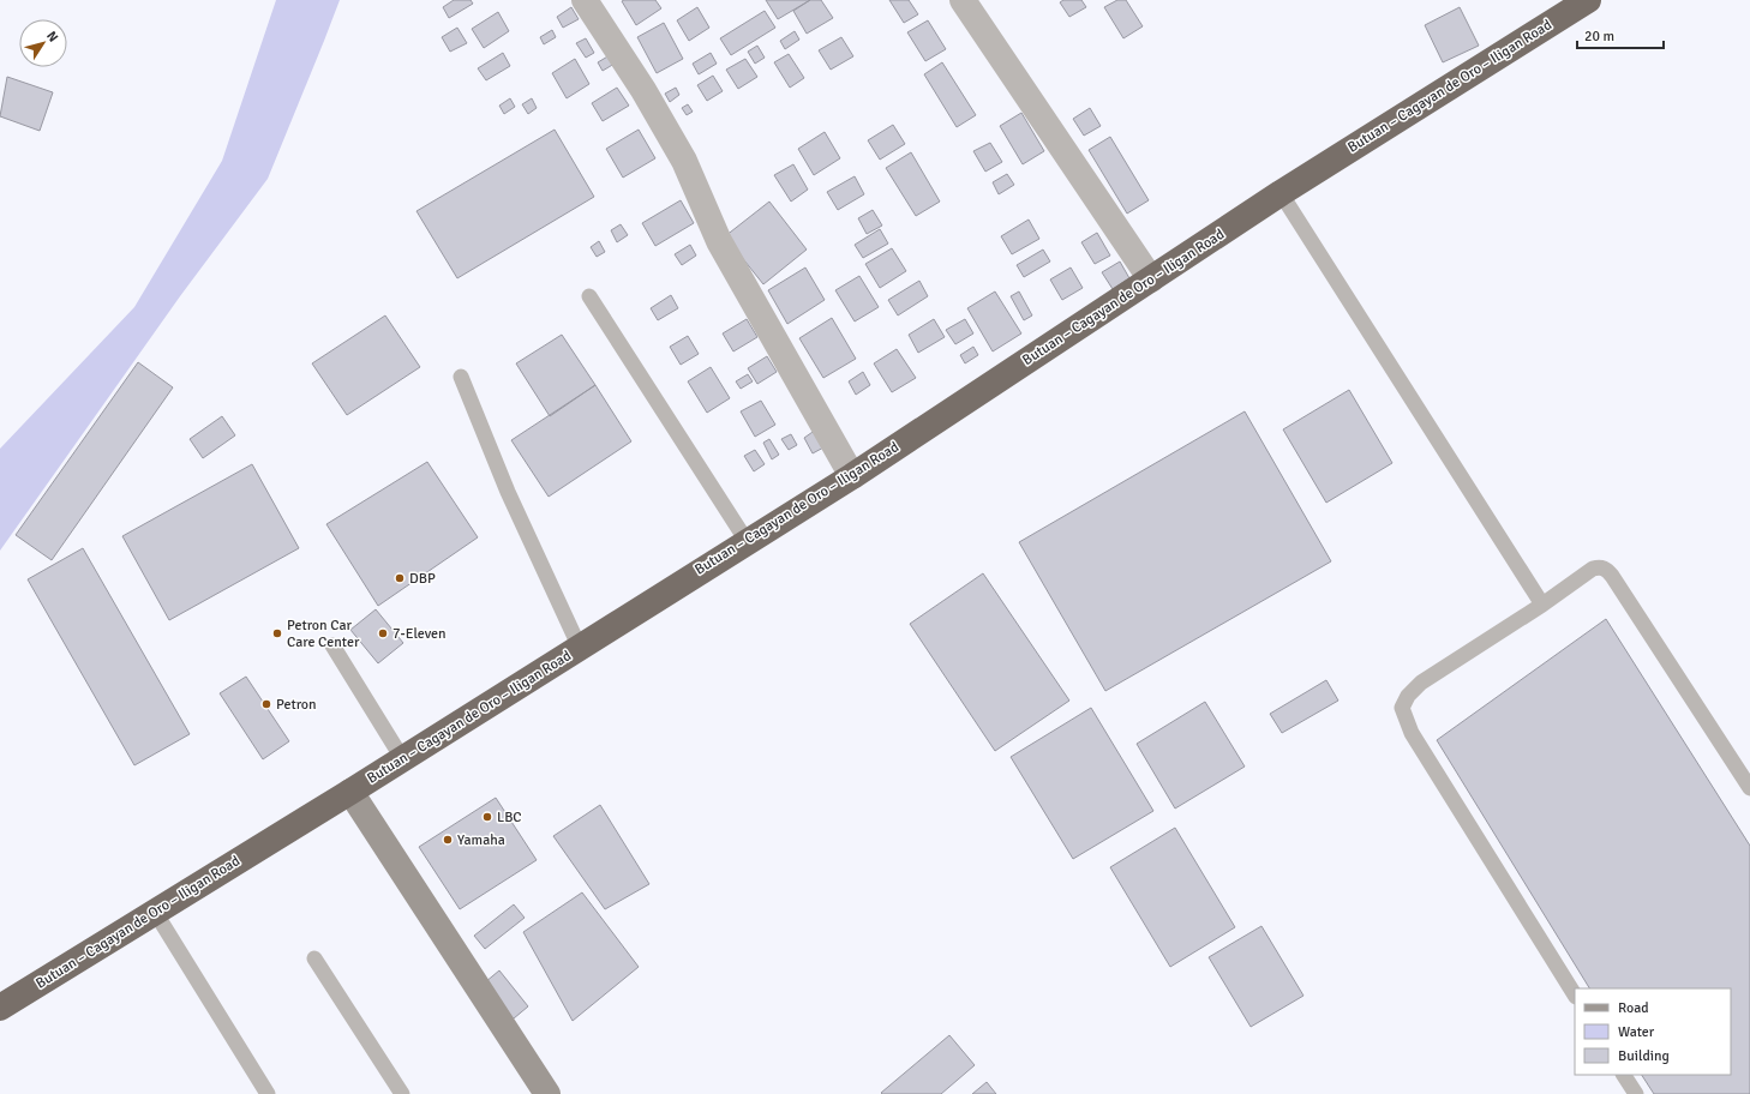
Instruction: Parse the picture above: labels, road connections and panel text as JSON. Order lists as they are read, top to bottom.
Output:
{
  "streets": {
    "highway": ["Butuan – Cagayan de Oro – Iligan Road"]
  },
  "places": [
    "DBP",
    "Petron Car Care Center",
    "7-Eleven",
    "Petron",
    "LBC",
    "Yamaha"
  ],
  "legend": ["Road", "Water", "Building"],
  "scale_bar": "20 m",
  "north": "top right"
}
